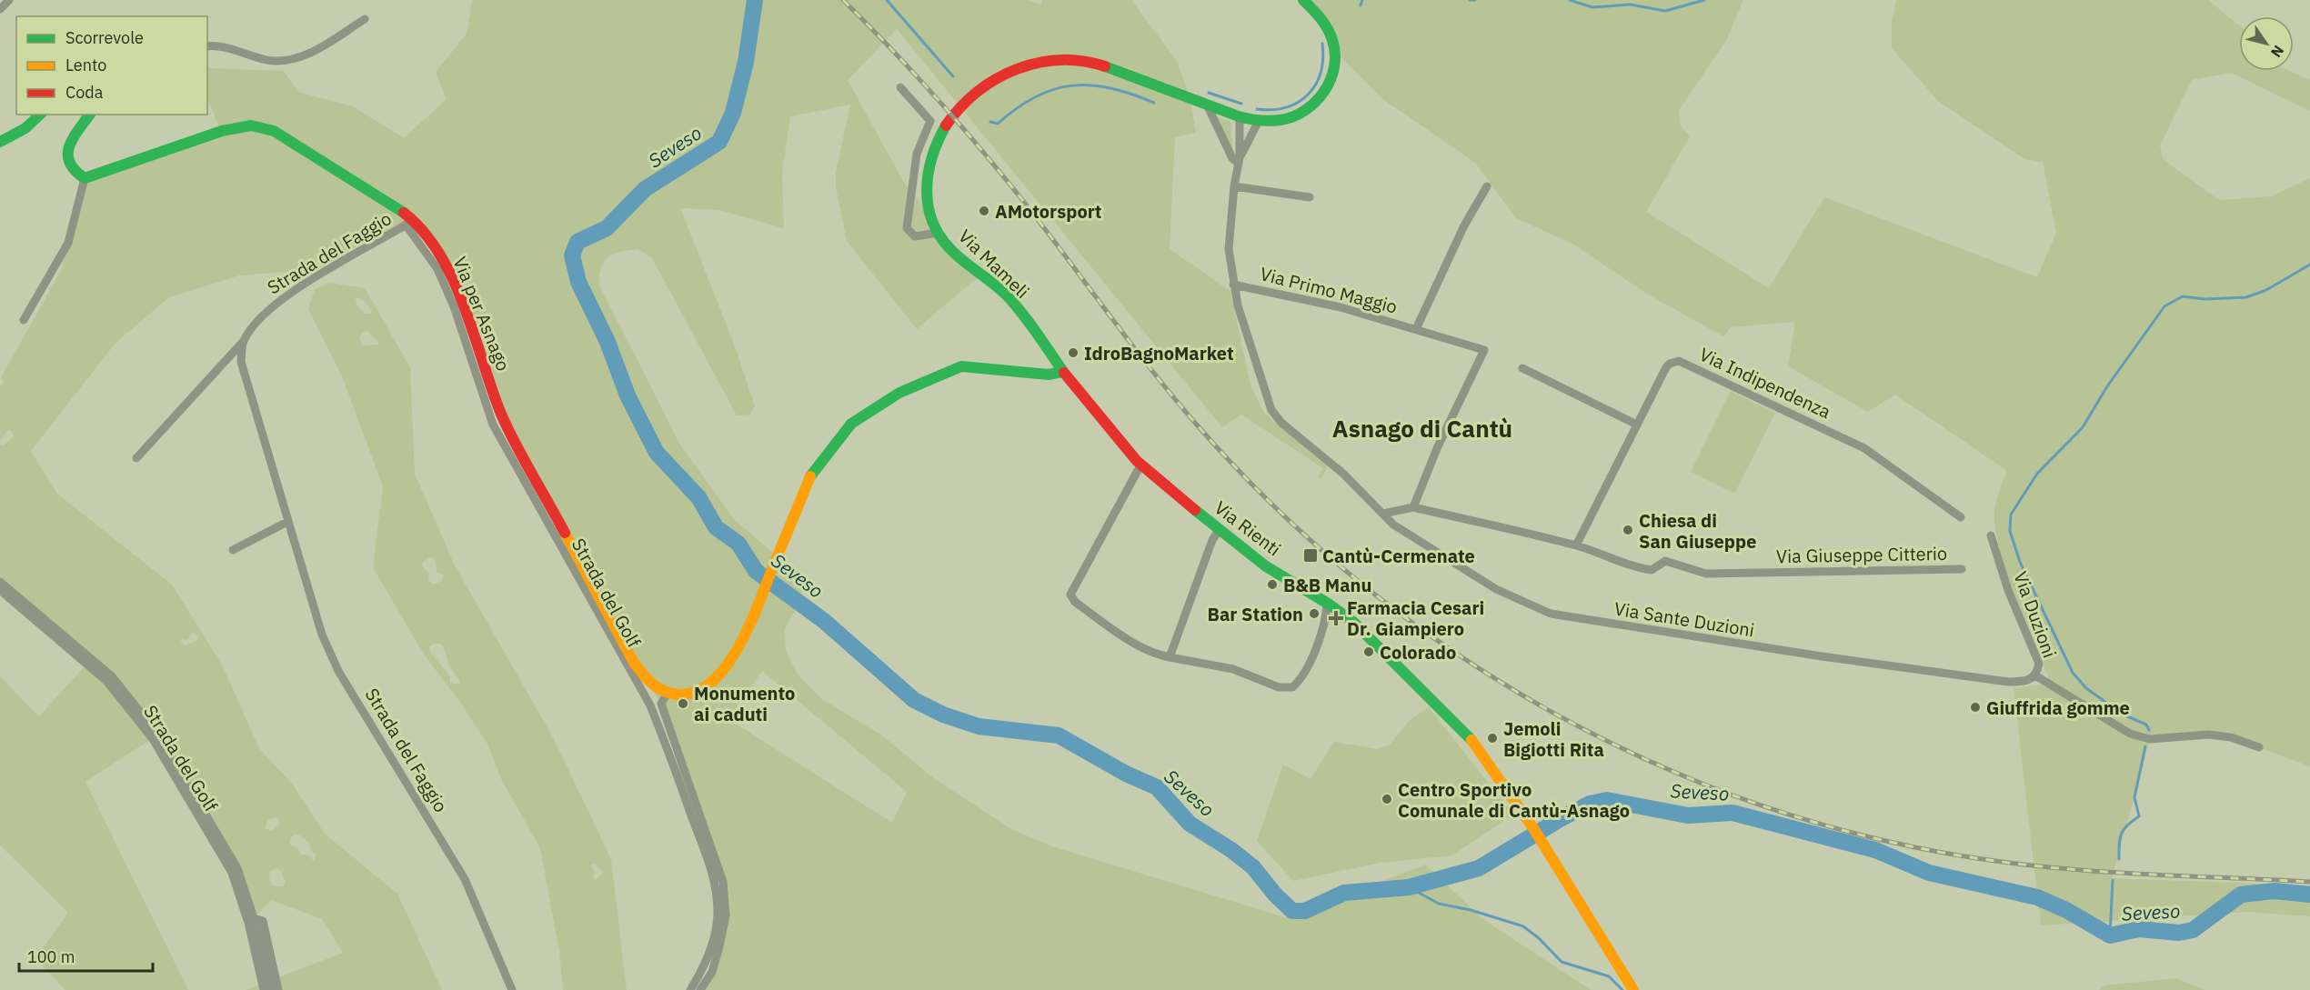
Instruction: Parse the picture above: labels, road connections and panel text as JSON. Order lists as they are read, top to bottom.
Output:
{
  "streets": {
    "main road": ["Via Mameli", "Via per Asnago", "Via Rienti"],
    "street": [
      "Strada del Faggio",
      "Via Primo Maggio",
      "Via Indipendenza",
      "Via Giuseppe Citterio",
      "Strada del Golf",
      "Via Duzioni",
      "Via Sante Duzioni"
    ]
  },
  "crossings": [
    ["Strada del Faggio", "Via per Asnago"],
    ["Strada del Faggio", "Strada del Golf"],
    ["Via Mameli", "Via Rienti"],
    ["Via Primo Maggio", "Via Sante Duzioni"],
    ["Via per Asnago", "Strada del Golf"],
    ["Via Indipendenza", "Via Giuseppe Citterio"],
    ["Via Duzioni", "Via Sante Duzioni"]
  ],
  "districts": ["Asnago di Cantù"],
  "water": ["Seveso"],
  "places": {
    "other": [
      "AMotorsport",
      "IdroBagnoMarket",
      "Chiesa di San Giuseppe",
      "B&B Manu",
      "Bar Station",
      "Colorado",
      "Monumento ai caduti",
      "Giuffrida gomme",
      "Jemoli Bigiotti Rita",
      "Centro Sportivo Comunale di Cantù-Asnago"
    ],
    "transit": ["Cantù-Cermenate"],
    "health": ["Farmacia Cesari Dr. Giampiero"]
  },
  "legend": ["Scorrevole", "Lento", "Coda"],
  "scale_bar": "100 m",
  "north": "bottom right"
}
